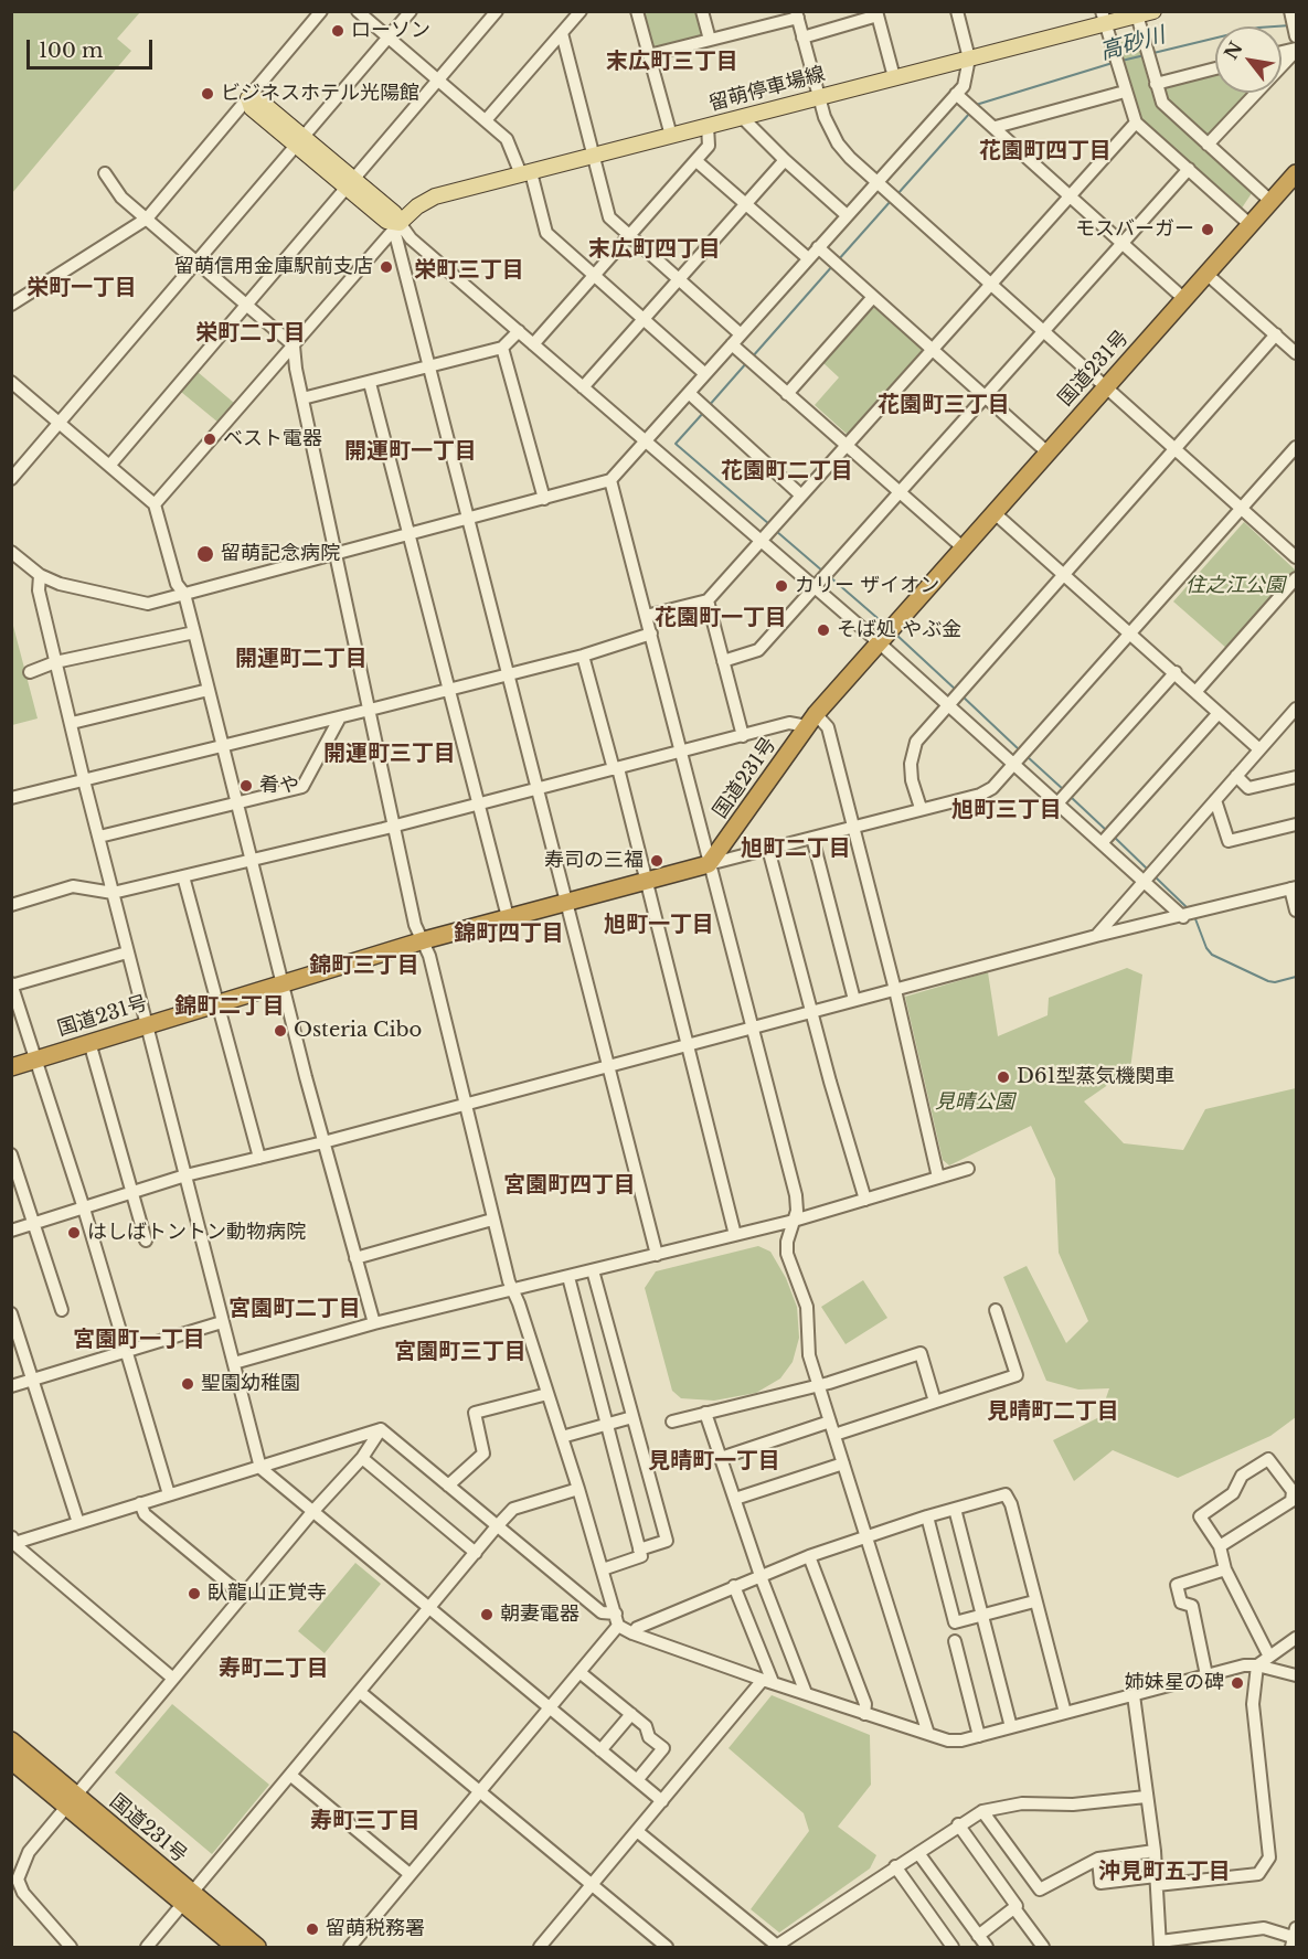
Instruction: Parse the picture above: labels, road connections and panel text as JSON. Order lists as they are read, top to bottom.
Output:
{
  "streets": {
    "highway": ["国道231号"],
    "main road": ["留萌停車場線"]
  },
  "districts": [
    "末広町三丁目",
    "花園町四丁目",
    "末広町四丁目",
    "栄町三丁目",
    "栄町一丁目",
    "栄町二丁目",
    "花園町三丁目",
    "開運町一丁目",
    "花園町二丁目",
    "花園町一丁目",
    "開運町二丁目",
    "開運町三丁目",
    "旭町三丁目",
    "旭町二丁目",
    "旭町一丁目",
    "錦町四丁目",
    "錦町三丁目",
    "錦町二丁目",
    "宮園町四丁目",
    "宮園町二丁目",
    "宮園町一丁目",
    "宮園町三丁目",
    "見晴町二丁目",
    "見晴町一丁目",
    "寿町二丁目",
    "寿町三丁目",
    "沖見町五丁目"
  ],
  "water": ["高砂川"],
  "parks": ["住之江公園", "見晴公園"],
  "places": [
    "ローソン",
    "ビジネスホテル光陽館",
    "モスバーガー",
    "留萌信用金庫駅前支店",
    "ベスト電器",
    "留萌記念病院",
    "カリー ザイオン",
    "そば処 やぶ金",
    "肴や",
    "寿司の三福",
    "Osteria Cibo",
    "D61型蒸気機関車",
    "はしばトントン動物病院",
    "聖園幼稚園",
    "臥龍山正覚寺",
    "朝妻電器",
    "姉妹星の碑",
    "留萌税務署"
  ],
  "scale_bar": "100 m",
  "north": "top left"
}
